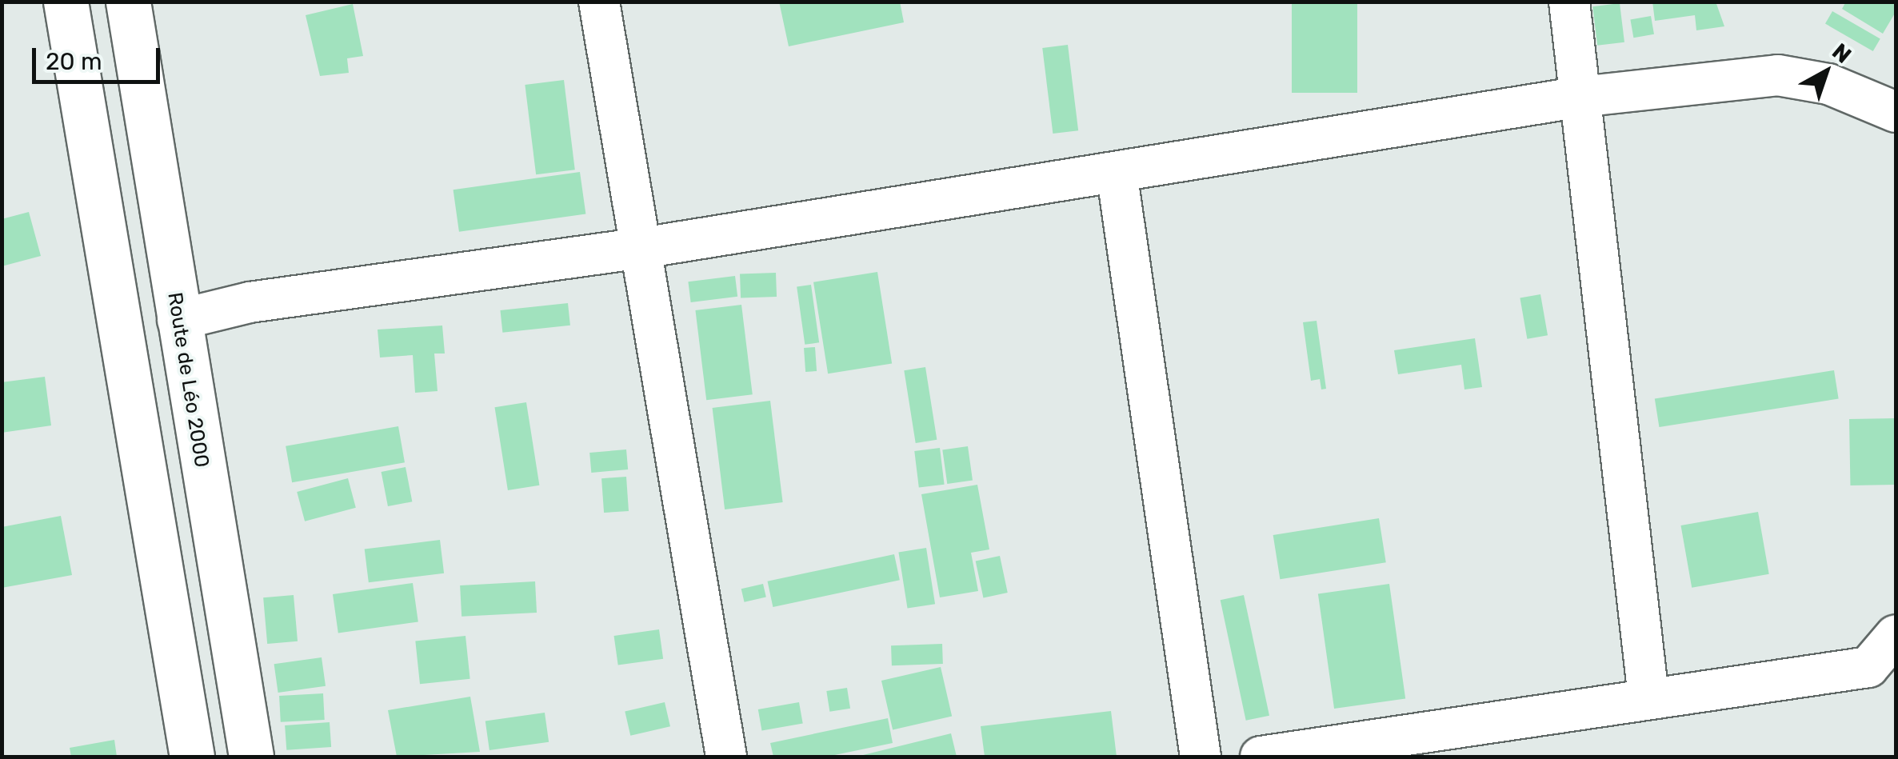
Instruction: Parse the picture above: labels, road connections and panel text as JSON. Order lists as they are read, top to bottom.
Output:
{
  "streets": {
    "street": ["Route de Léo 2000"]
  },
  "scale_bar": "20 m",
  "north": "top right"
}
